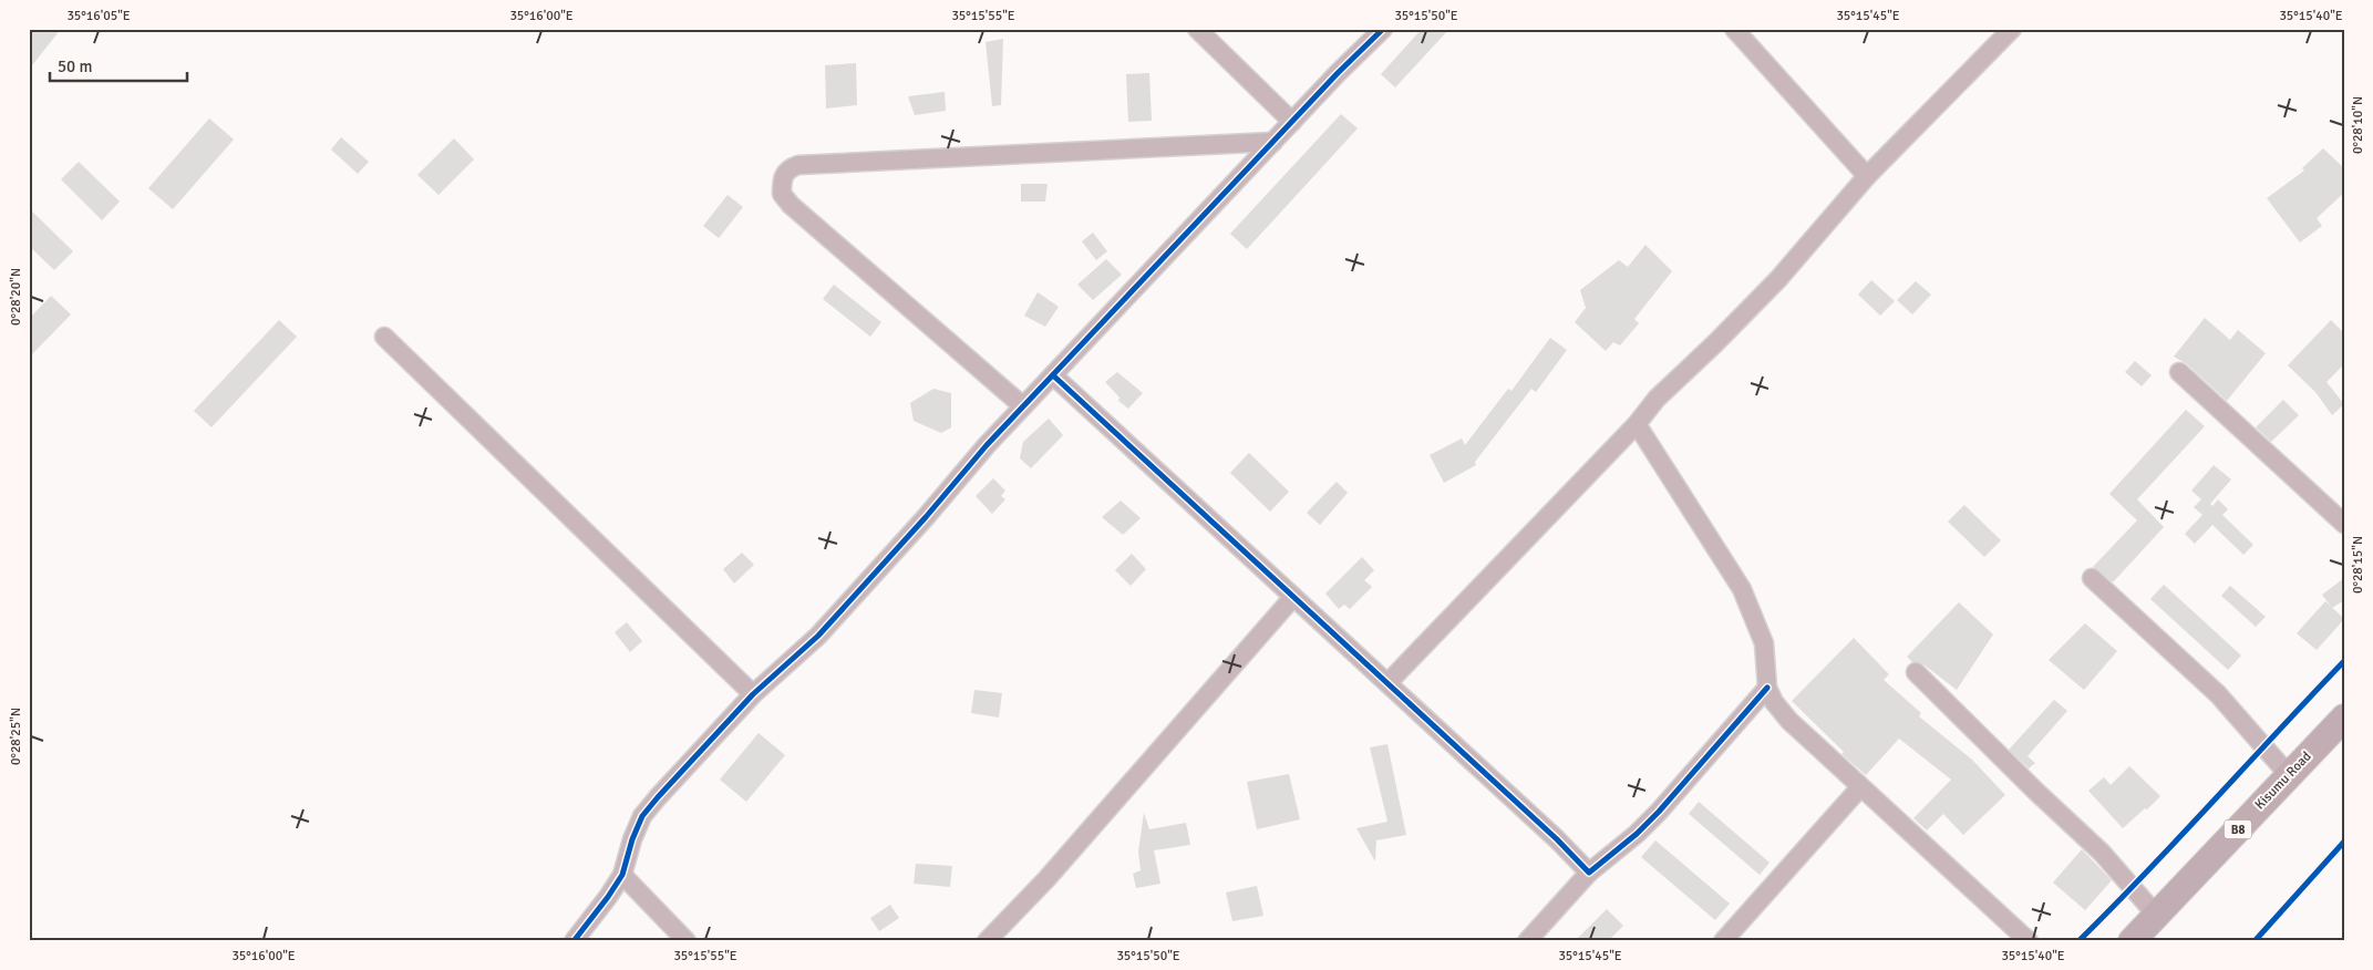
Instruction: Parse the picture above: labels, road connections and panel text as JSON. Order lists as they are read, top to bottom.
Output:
{
  "streets": {
    "highway": ["Kisumu Road", "B8"]
  },
  "scale_bar": "50 m",
  "coordinates": [
    "35°16'05\"E",
    "35°16'00\"E",
    "35°15'55\"E",
    "35°15'50\"E",
    "35°15'45\"E",
    "35°15'40\"E",
    "0°28'10\"N",
    "0°28'20\"N",
    "0°28'15\"N",
    "0°28'25\"N"
  ]
}
